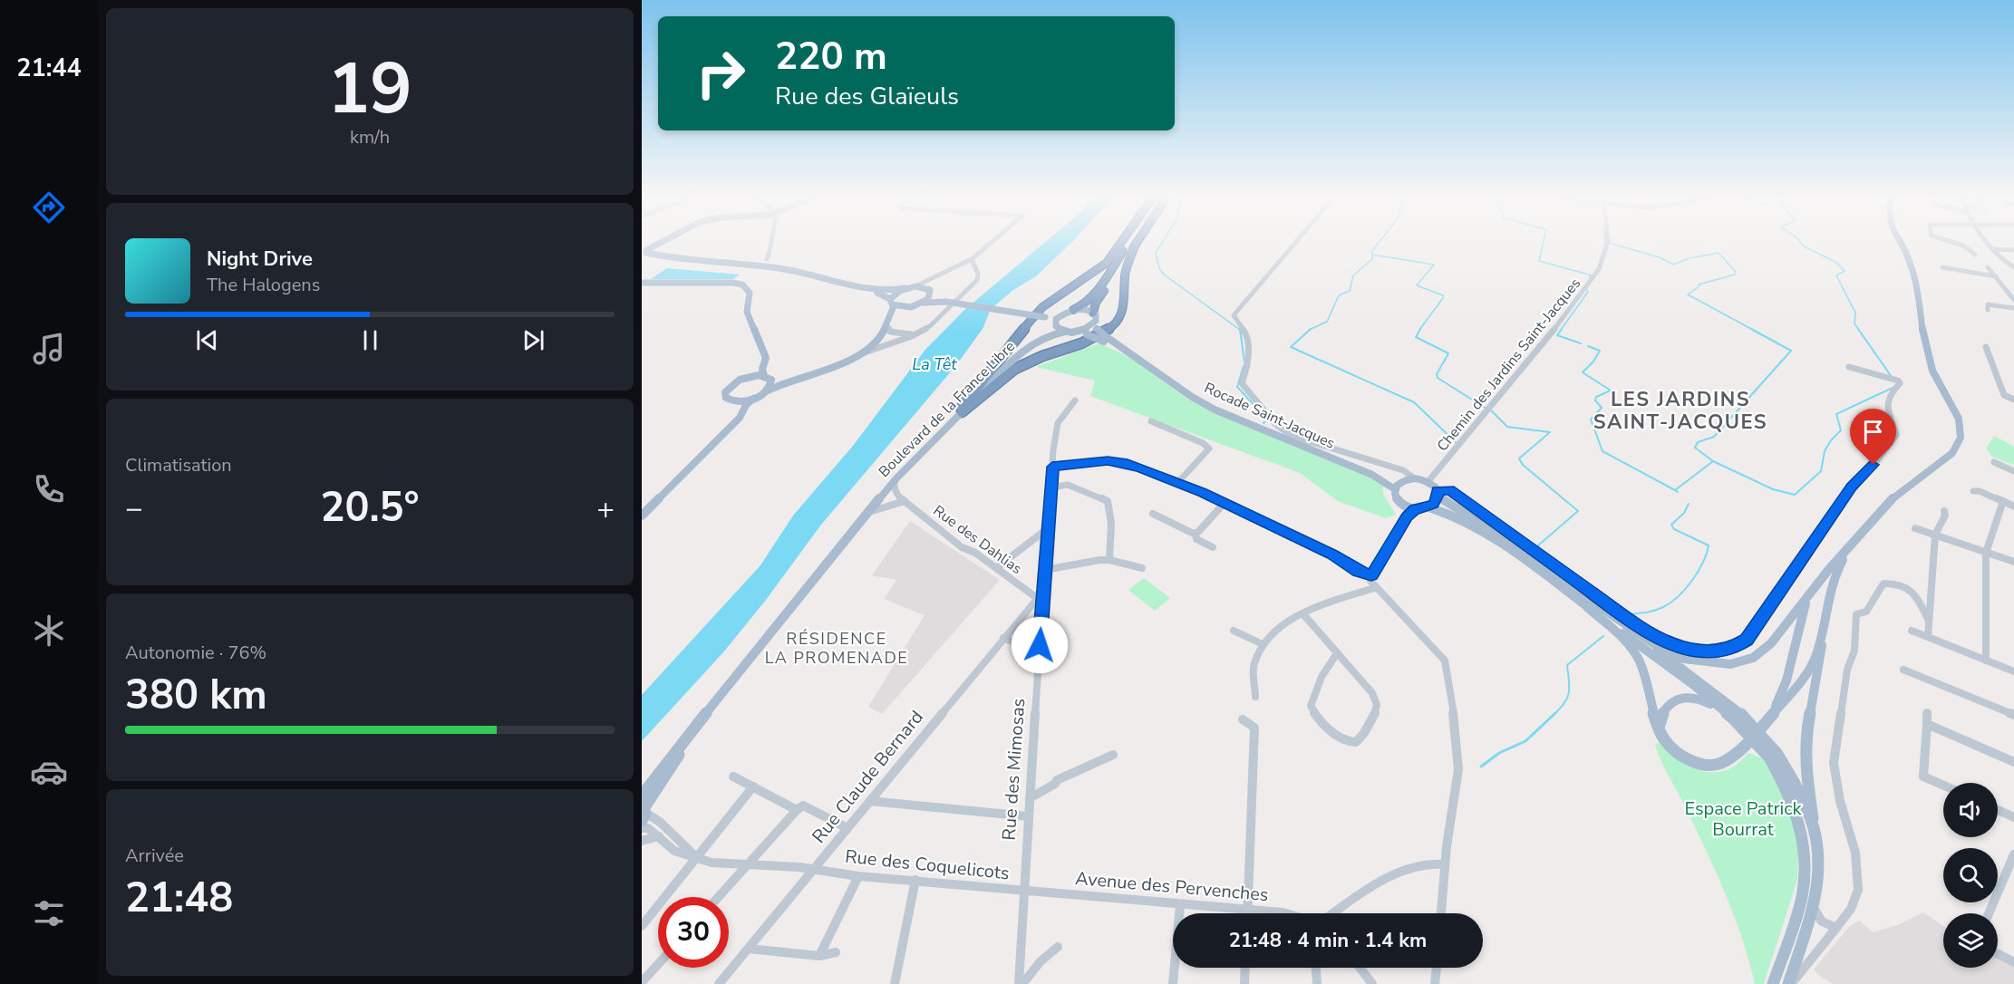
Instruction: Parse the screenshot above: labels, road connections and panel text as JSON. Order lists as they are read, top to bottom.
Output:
{
  "streets": {
    "main road": ["Boulevard de la France Libre", "Rocade Saint-Jacques"],
    "street": [
      "Chemin des Jardins Saint-Jacques",
      "Rue des Dahlias",
      "Rue des Mimosas",
      "Rue Claude Bernard",
      "Rue des Coquelicots",
      "Avenue des Pervenches"
    ]
  },
  "crossings": [
    ["Boulevard de la France Libre", "Rue des Dahlias"],
    ["Rue des Dahlias", "Rue des Mimosas"],
    ["Rue des Dahlias", "Rue Claude Bernard"],
    ["Rue des Mimosas", "Rue Claude Bernard"],
    ["Rue des Mimosas", "Rue des Coquelicots"],
    ["Rue des Mimosas", "Avenue des Pervenches"],
    ["Rue Claude Bernard", "Rue des Coquelicots"],
    ["Rue des Coquelicots", "Avenue des Pervenches"]
  ],
  "districts": ["LES JARDINS SAINT-JACQUES", "RÉSIDENCE LA PROMENADE"],
  "water": ["La Têt"],
  "parks": ["Espace Patrick Bourrat"],
  "page": {
    "tabs": "21:44",
    "tile": [
      ["19", "km/h"],
      "Climatisation",
      ["Autonomie · 76%", "380 km"],
      ["Arrivée", "21:48"]
    ],
    "turn": ["220 m", "Rue des Glaïeuls"],
    "song": ["Night Drive", "The Halogens"],
    "heat": ["−", "20.5°", "+"],
    "limit": "30",
    "trip": "21:48 · 4 min · 1.4 km"
  }
}
